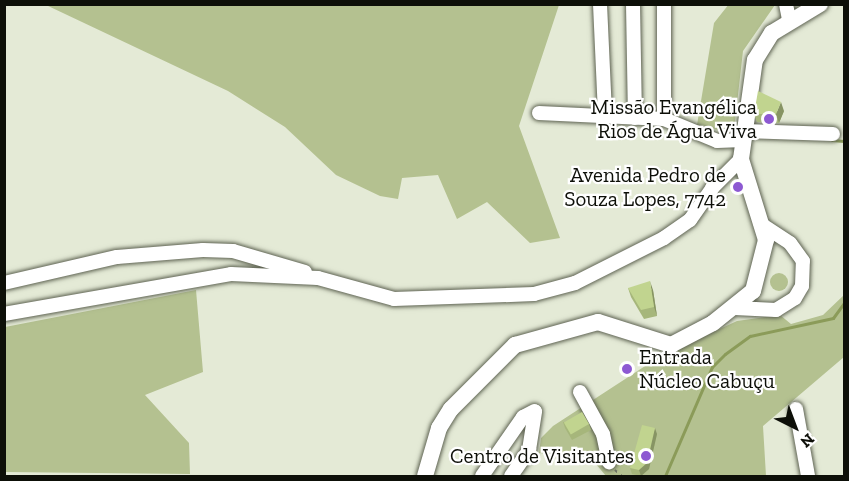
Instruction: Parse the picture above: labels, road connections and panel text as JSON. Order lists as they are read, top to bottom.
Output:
{
  "places": [
    "Missão Evangélica Rios de Água Viva",
    "Avenida Pedro de Souza Lopes, 7742",
    "Entrada Núcleo Cabuçu",
    "Centro de Visitantes"
  ],
  "north": "bottom right"
}
